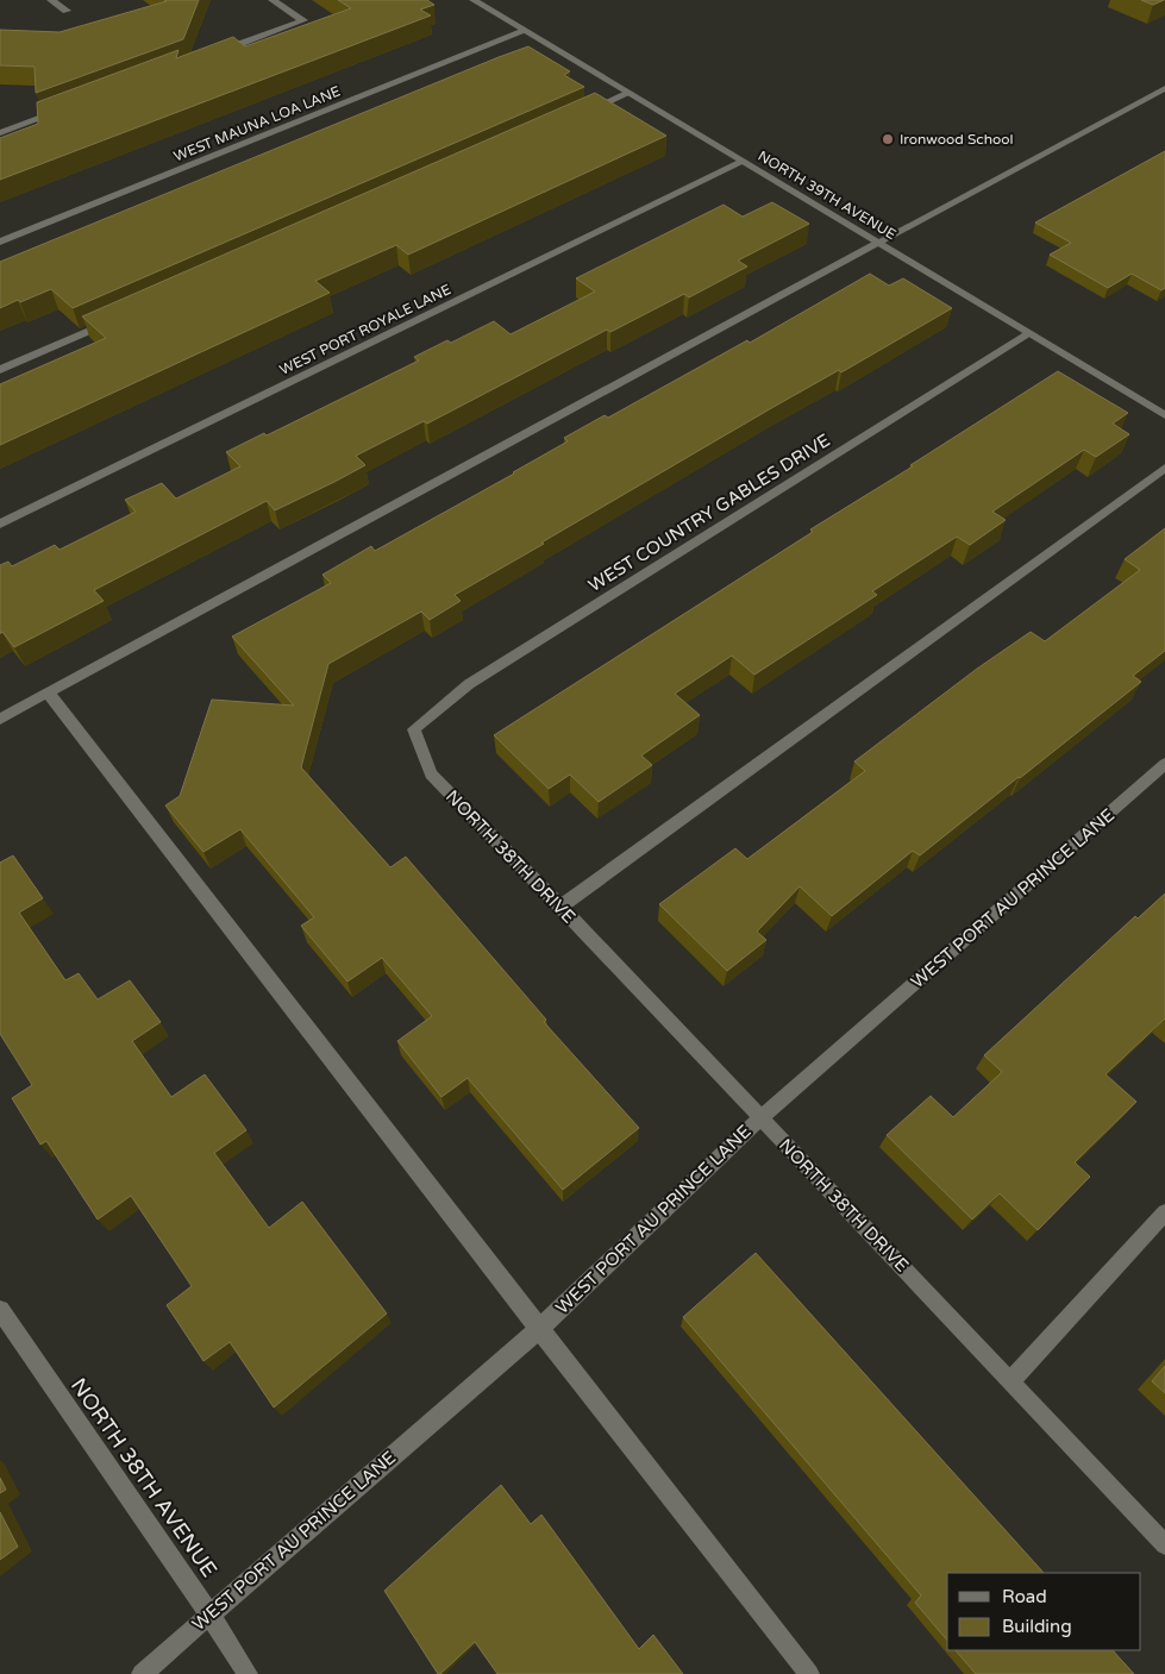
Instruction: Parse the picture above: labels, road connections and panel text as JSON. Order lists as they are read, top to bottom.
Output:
{
  "streets": {
    "street": [
      "WEST MAUNA LOA LANE",
      "NORTH 39TH AVENUE",
      "WEST PORT ROYALE LANE",
      "WEST COUNTRY GABLES DRIVE",
      "NORTH 38TH DRIVE",
      "WEST PORT AU PRINCE LANE",
      "NORTH 38TH AVENUE"
    ]
  },
  "crossings": [
    ["WEST MAUNA LOA LANE", "NORTH 39TH AVENUE"],
    ["NORTH 39TH AVENUE", "WEST PORT ROYALE LANE"],
    ["NORTH 39TH AVENUE", "WEST COUNTRY GABLES DRIVE"],
    ["WEST COUNTRY GABLES DRIVE", "NORTH 38TH DRIVE"],
    ["NORTH 38TH DRIVE", "WEST PORT AU PRINCE LANE"],
    ["WEST PORT AU PRINCE LANE", "NORTH 38TH AVENUE"]
  ],
  "places": ["Ironwood School"],
  "legend": ["Road", "Building"]
}
